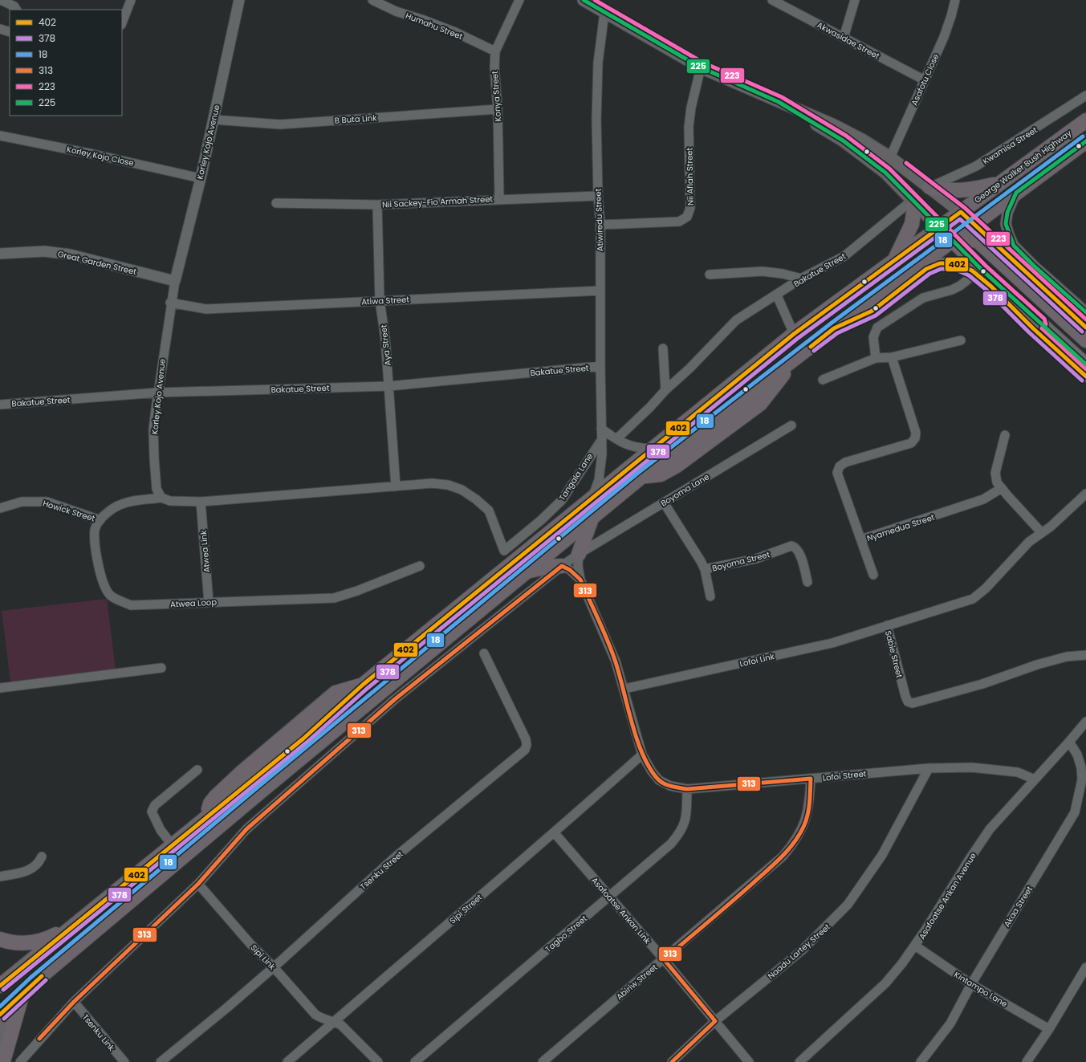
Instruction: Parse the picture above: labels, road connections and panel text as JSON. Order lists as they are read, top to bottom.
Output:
{
  "streets": {
    "highway": ["George Walker Bush Highway"],
    "street": [
      "Humahu Street",
      "Akwasidae Street",
      "Asafotu Close",
      "Konya Street",
      "B Buta Link",
      "Korley Kojo Avenue",
      "Kwamisa Street",
      "Korley Kojo Close",
      "Nii Aflah Street",
      "Nii Sackey-Fio Armah Street",
      "Atiwiredu Street",
      "Great Garden Street",
      "Bakatue Street",
      "Atiwa Street",
      "Aya Street",
      "Tangala Lane",
      "Boyoma Lane",
      "Howick Street",
      "Nyamedua Street",
      "Atwea Link",
      "Boyoma Street",
      "Atwea Loop",
      "Sabie Street",
      "Lofoi Link",
      "Lofoi Street",
      "Tsenku Street",
      "Asafoatse Ankan Avenue",
      "Akaa Street",
      "Sipi Street",
      "Asafoatse Ankan Link",
      "Tagbo Street",
      "Naadu Lartey Street",
      "Sipi Link",
      "Abiriw Street",
      "Kintampo Lane",
      "Tsenku Link"
    ]
  },
  "crossings": [
    ["Humahu Street", "Konya Street"],
    ["Akwasidae Street", "Asafotu Close"],
    ["Konya Street", "B Buta Link"],
    ["Konya Street", "Nii Sackey-Fio Armah Street"],
    ["B Buta Link", "Korley Kojo Avenue"],
    ["Korley Kojo Avenue", "Korley Kojo Close"],
    ["Korley Kojo Avenue", "Great Garden Street"],
    ["Korley Kojo Avenue", "Bakatue Street"],
    ["Korley Kojo Avenue", "Atiwa Street"],
    ["George Walker Bush Highway", "Atiwiredu Street"],
    ["Nii Aflah Street", "Atiwiredu Street"],
    ["Nii Sackey-Fio Armah Street", "Atiwiredu Street"],
    ["Nii Sackey-Fio Armah Street", "Aya Street"],
    ["Atiwiredu Street", "Bakatue Street"],
    ["Atiwiredu Street", "Atiwa Street"],
    ["Atiwiredu Street", "Tangala Lane"],
    ["Bakatue Street", "Aya Street"],
    ["Atiwa Street", "Aya Street"],
    ["Aya Street", "Tangala Lane"],
    ["Boyoma Lane", "Boyoma Street"],
    ["Boyoma Lane", "Lofoi Street"],
    ["Boyoma Lane", "Sipi Link"],
    ["Boyoma Lane", "Tsenku Link"],
    ["Howick Street", "Atwea Loop"],
    ["Atwea Link", "Atwea Loop"],
    ["Sabie Street", "Lofoi Link"],
    ["Lofoi Link", "Lofoi Street"],
    ["Lofoi Street", "Asafoatse Ankan Avenue"],
    ["Lofoi Street", "Sipi Street"],
    ["Lofoi Street", "Tagbo Street"],
    ["Lofoi Street", "Naadu Lartey Street"],
    ["Lofoi Street", "Abiriw Street"],
    ["Tsenku Street", "Sipi Link"],
    ["Asafoatse Ankan Avenue", "Akaa Street"],
    ["Asafoatse Ankan Avenue", "Kintampo Lane"],
    ["Akaa Street", "Kintampo Lane"],
    ["Sipi Street", "Asafoatse Ankan Link"],
    ["Sipi Street", "Sipi Link"],
    ["Asafoatse Ankan Link", "Tagbo Street"],
    ["Asafoatse Ankan Link", "Naadu Lartey Street"],
    ["Asafoatse Ankan Link", "Abiriw Street"]
  ],
  "lines": [
    "transit line 223",
    "transit line 225",
    "transit line 18",
    "transit line 402",
    "transit line 378",
    "transit line 313"
  ],
  "legend": [
    "402",
    "378",
    "18",
    "313",
    "223",
    "225"
  ]
}
